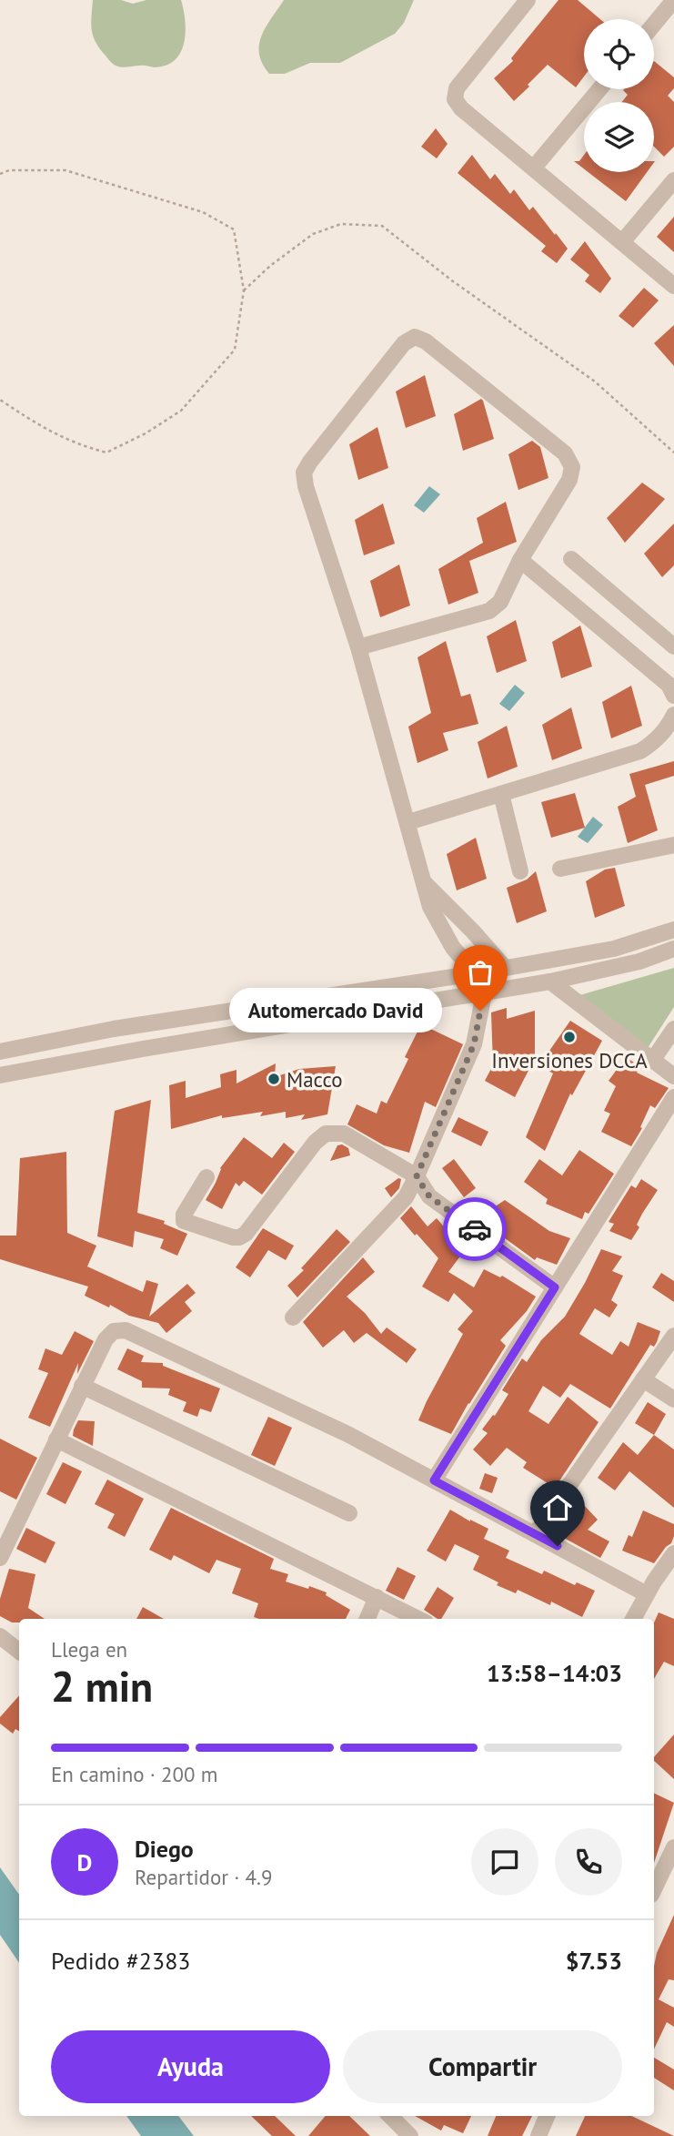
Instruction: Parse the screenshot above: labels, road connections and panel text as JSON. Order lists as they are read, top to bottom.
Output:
{
  "places": ["Automercado David", "Inversiones DCCA", "Macco"],
  "page": {
    "bubble": "Automercado David",
    "heading": ["2 min", "Llega en", "13:58–14:03"],
    "panel": [
      "Diego",
      "Repartidor · 4.9",
      "Pedido #2383",
      "$7.53"
    ],
    "bar": "En camino · 200 m",
    "round": "D",
    "buttons": ["Ayuda", "Compartir"]
  }
}
